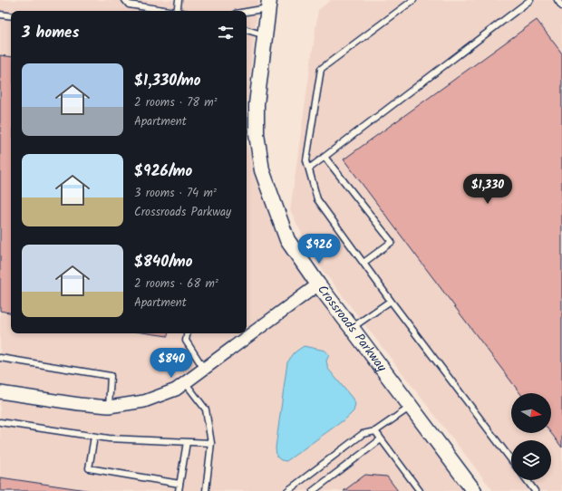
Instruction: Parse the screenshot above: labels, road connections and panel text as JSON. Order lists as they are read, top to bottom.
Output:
{
  "streets": {
    "street": ["Crossroads Parkway"]
  },
  "north": "right",
  "page": {
    "heading": "3 homes",
    "list": [
      {
        "name": "$1,330/mo",
        "note": "2 rooms · 78 m² · Apartment"
      },
      {
        "name": "$926/mo",
        "note": "3 rooms · 74 m² · Crossroads Parkway"
      },
      {
        "name": "$840/mo",
        "note": "2 rooms · 68 m² · Apartment"
      }
    ],
    "price": ["$1,330", "$926", "$840"]
  }
}
